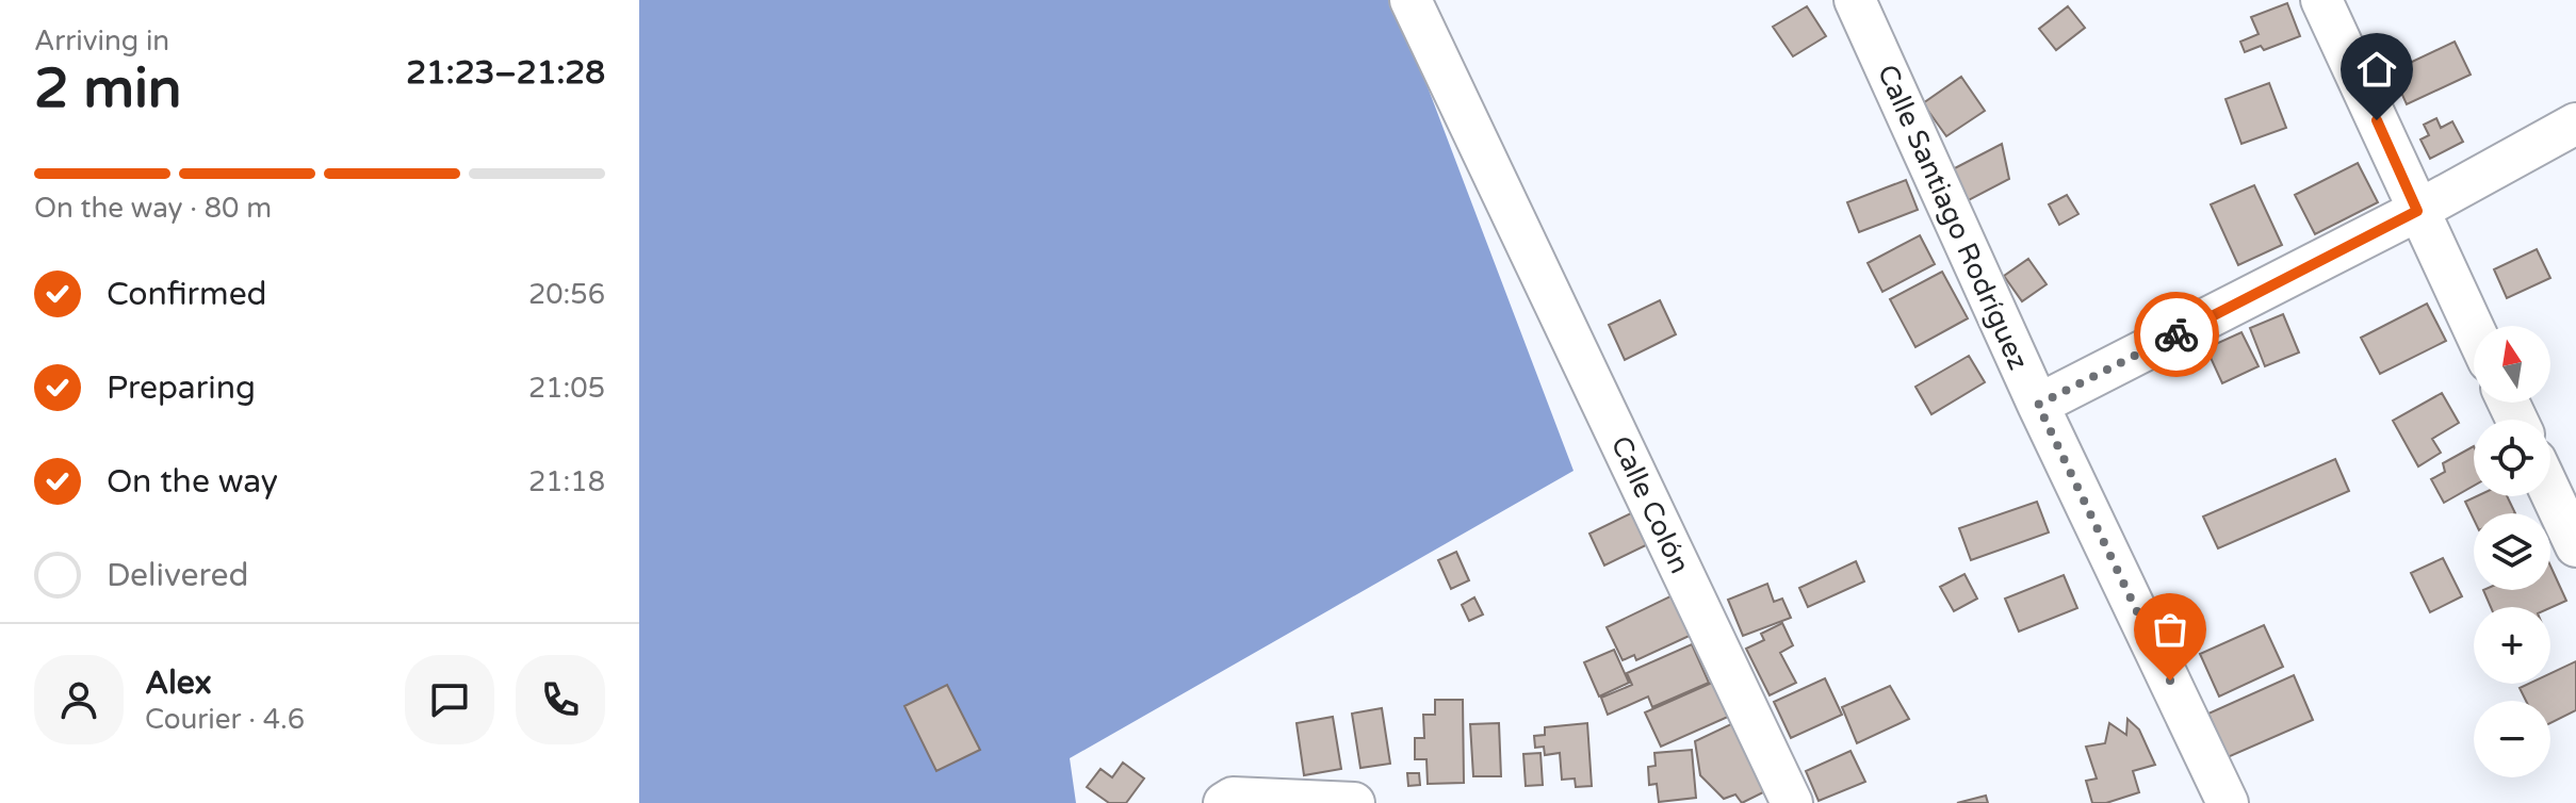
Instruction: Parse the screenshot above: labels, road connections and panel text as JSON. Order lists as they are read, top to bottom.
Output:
{
  "streets": {
    "street": ["Calle Santiago Rodríguez", "Calle Colón"]
  },
  "north": "top",
  "page": {
    "heading": ["2 min", "Arriving in", "21:23–21:28"],
    "panel": ["Alex", "Courier · 4.6"],
    "bar": "On the way · 80 m",
    "list": [
      ["Confirmed", "20:56"],
      ["Preparing", "21:05"],
      ["On the way", "21:18"],
      "Delivered"
    ],
    "map_buttons": ["+", "−"]
  }
}
